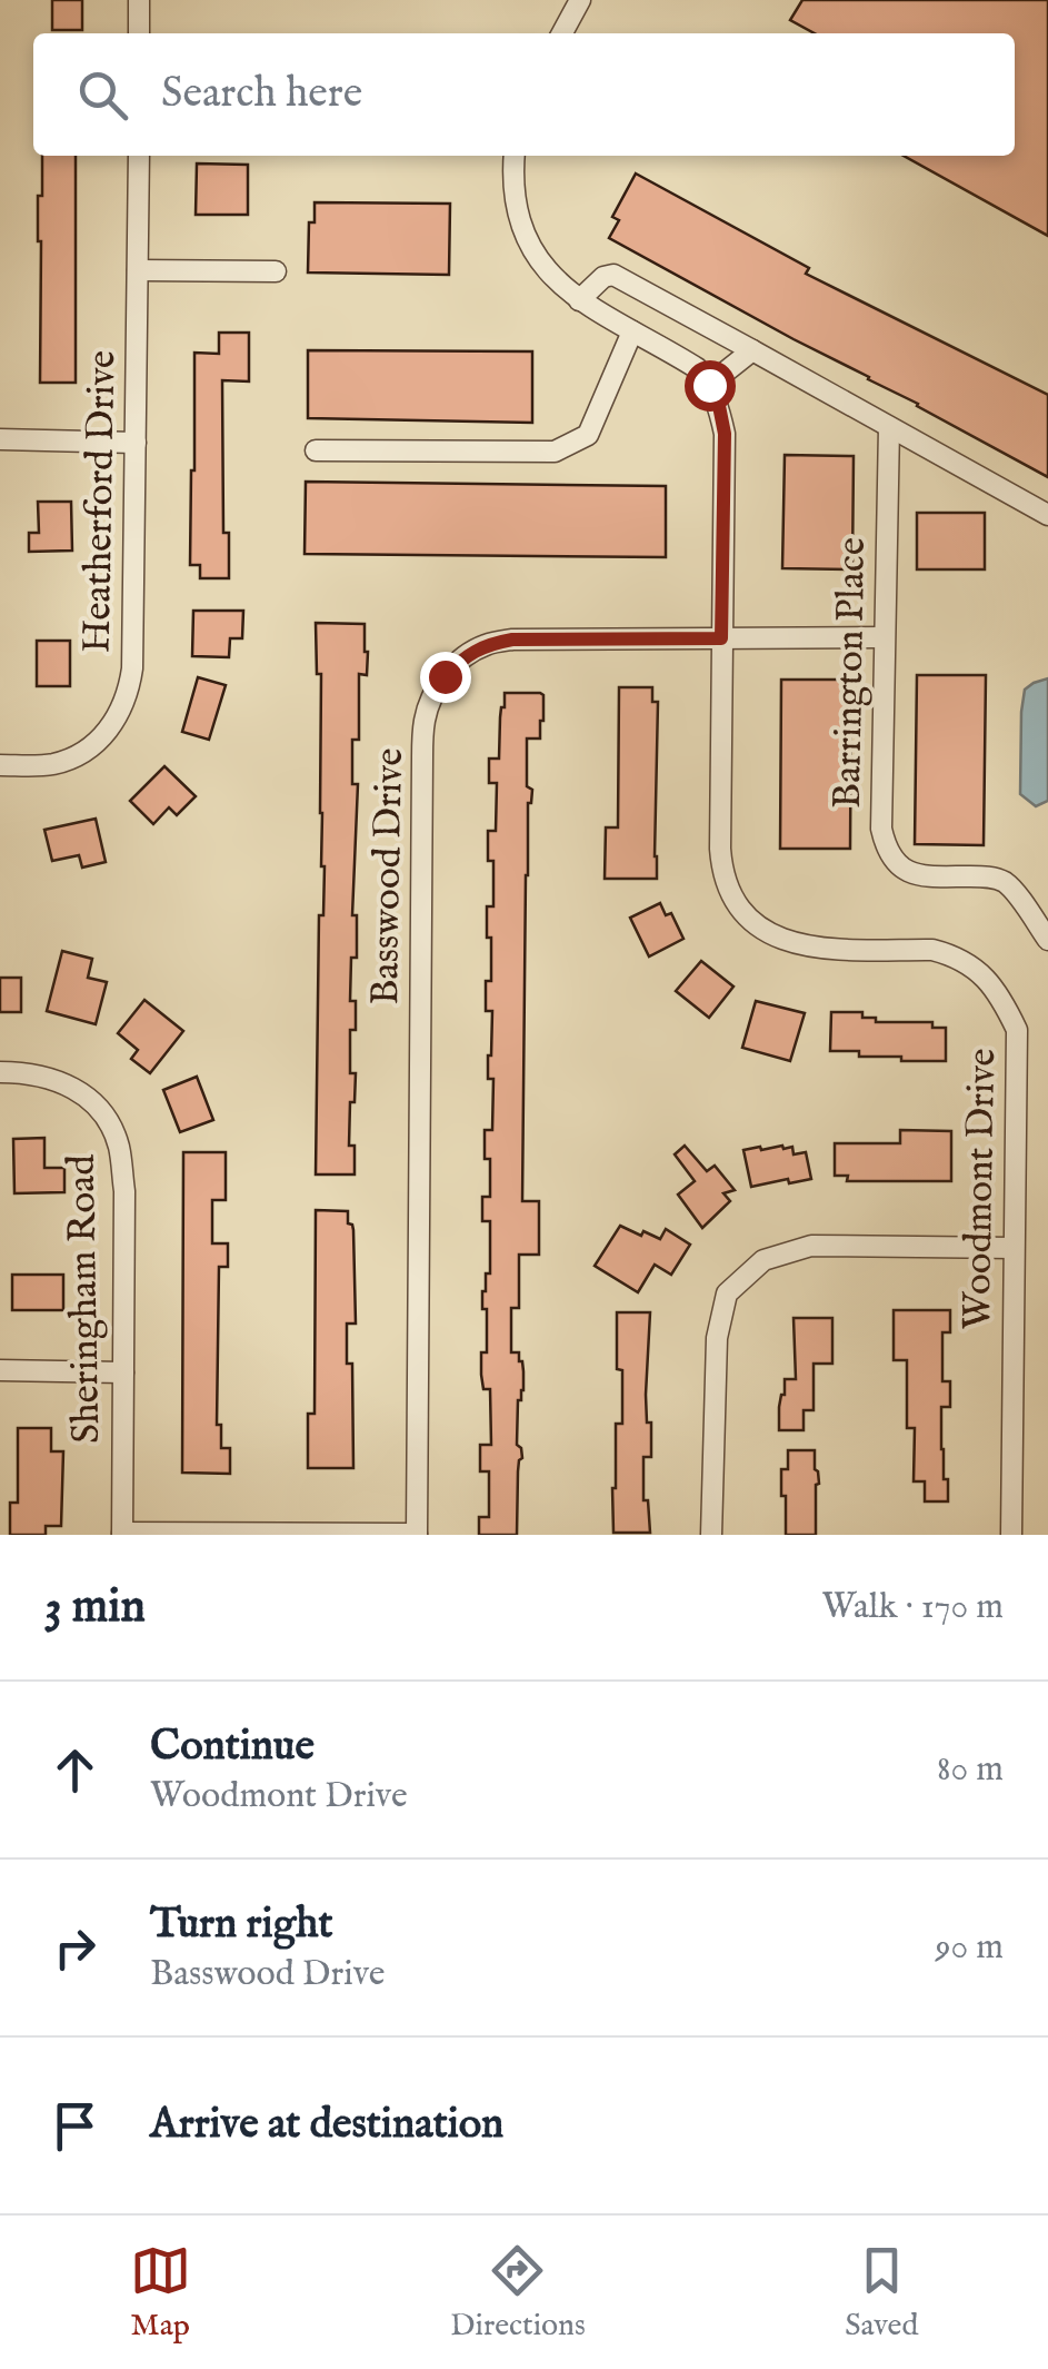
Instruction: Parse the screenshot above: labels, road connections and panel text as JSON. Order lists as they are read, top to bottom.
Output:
{
  "streets": {
    "street": [
      "Heatherford Drive",
      "Barrington Place",
      "Basswood Drive",
      "Woodmont Drive",
      "Sheringham Road"
    ]
  },
  "crossings": [
    ["Barrington Place", "Basswood Drive"],
    ["Basswood Drive", "Woodmont Drive"]
  ],
  "page": {
    "search": "Search here",
    "heading": ["3 min", "Walk · 170 m"],
    "list": [
      ["Continue", "Woodmont Drive", "80 m"],
      ["Turn right", "Basswood Drive", "90 m"],
      "Arrive at destination"
    ],
    "nav": ["Map", "Directions", "Saved"]
  }
}
